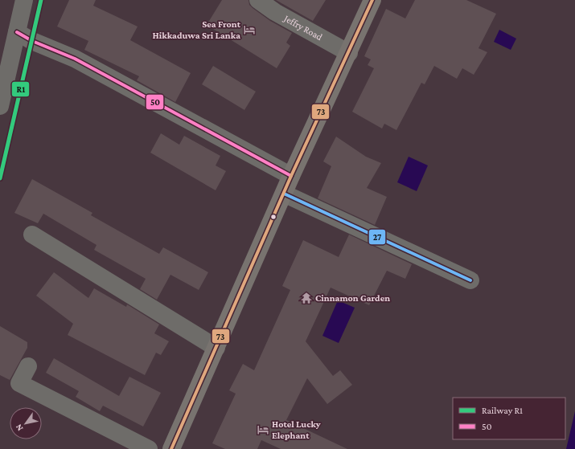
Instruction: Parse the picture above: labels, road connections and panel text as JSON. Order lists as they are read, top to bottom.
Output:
{
  "streets": {
    "street": ["Jeffry Road"]
  },
  "places": {
    "hotel": ["Sea Front Hikkaduwa Sri Lanka", "Hotel Lucky Elephant"],
    "temple": ["Cinnamon Garden"]
  },
  "lines": [
    "rail line R1",
    "transit line 73",
    "transit line 50",
    "transit line 27"
  ],
  "legend": ["Railway R1", "50"],
  "north": "bottom left"
}
